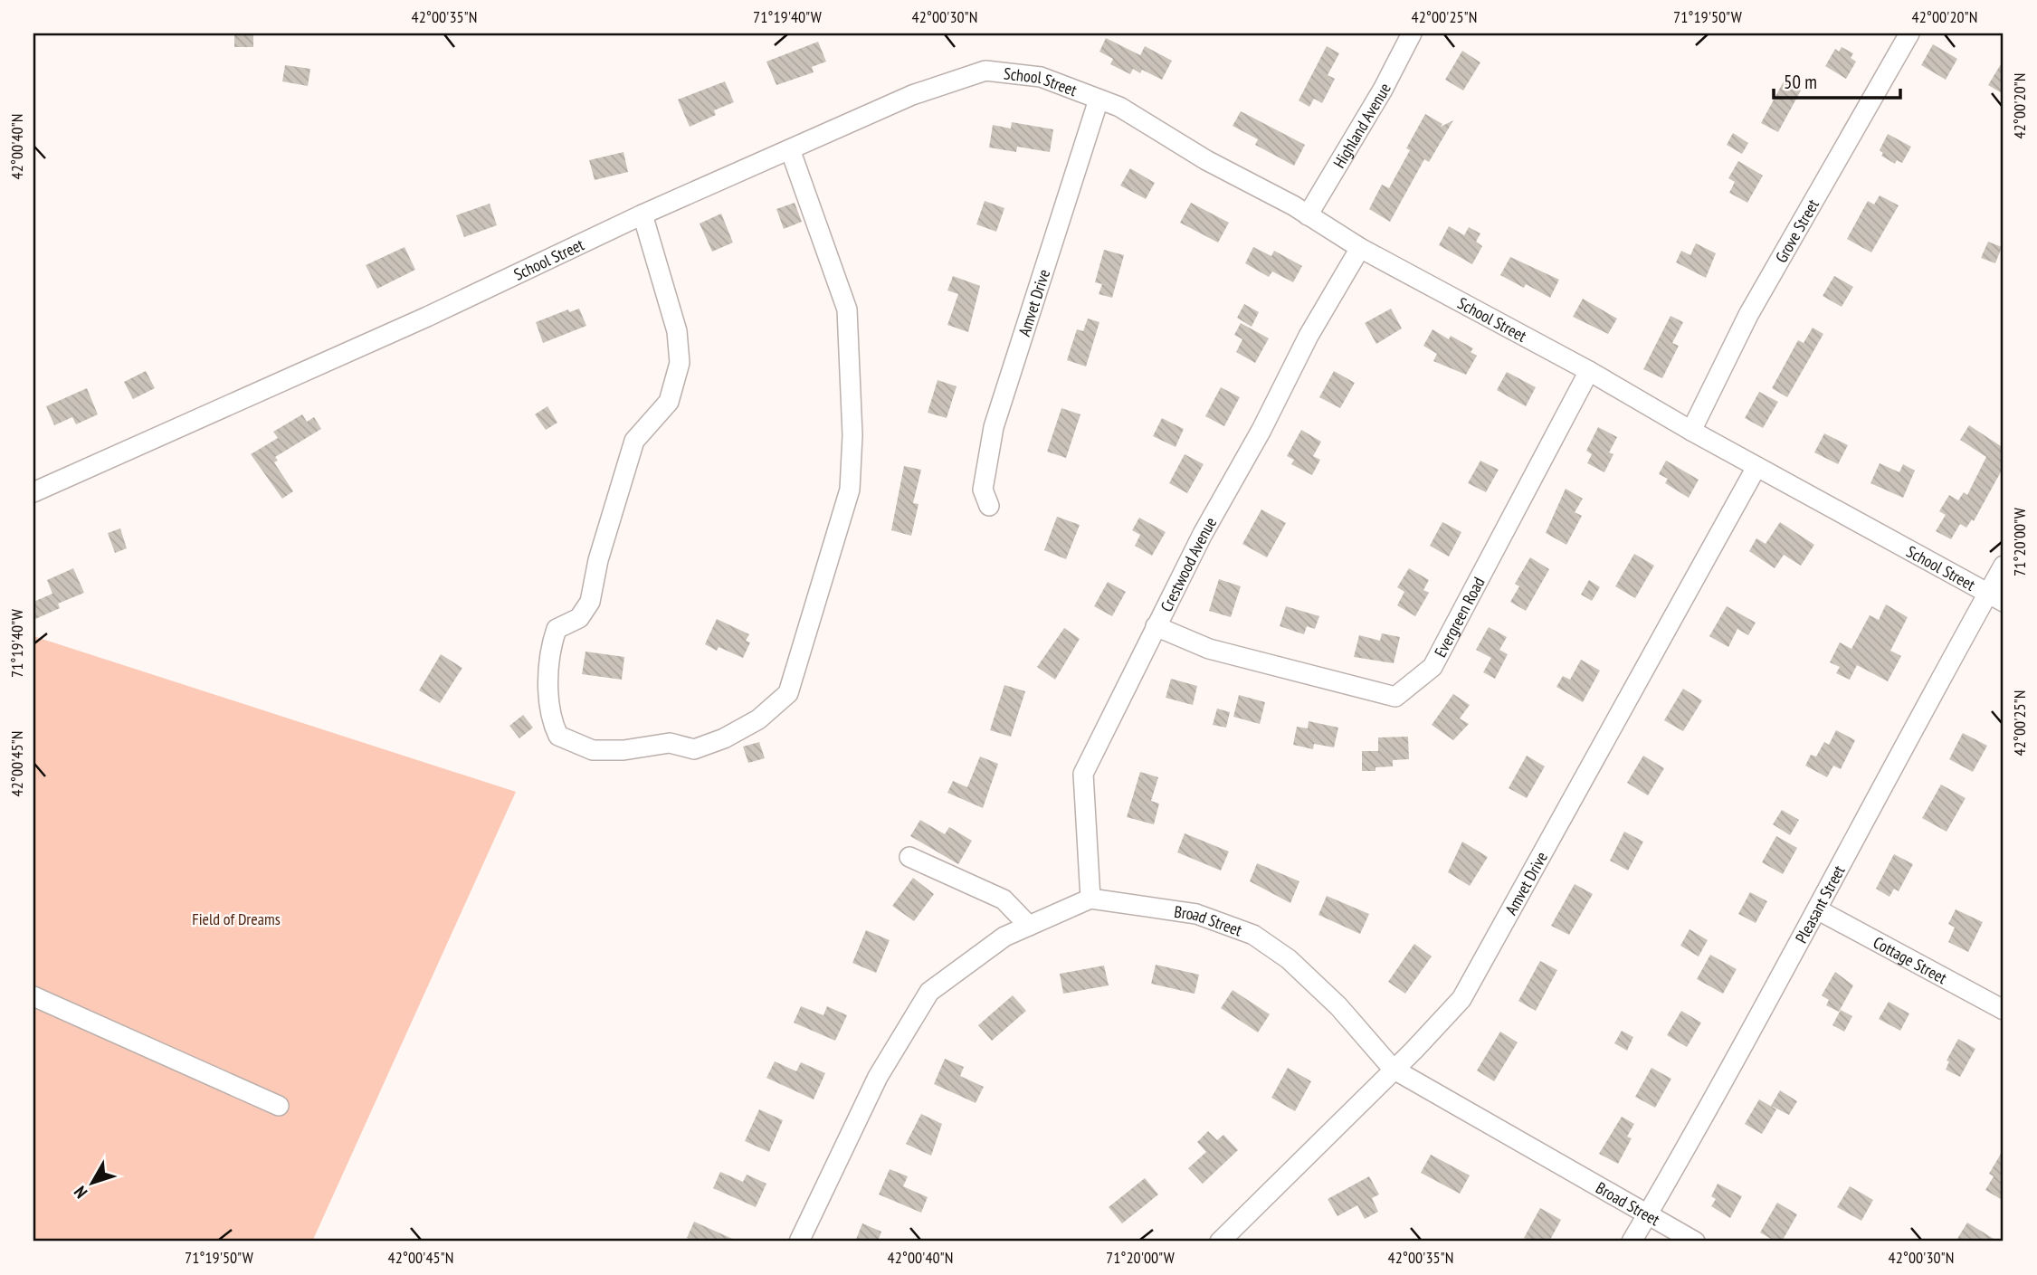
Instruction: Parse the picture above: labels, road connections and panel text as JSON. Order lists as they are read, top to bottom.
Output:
{
  "streets": {
    "street": [
      "School Street",
      "Highland Avenue",
      "Grove Street",
      "Amvet Drive",
      "Crestwood Avenue",
      "Evergreen Road",
      "Pleasant Street",
      "Broad Street",
      "Cottage Street"
    ]
  },
  "crossings": [
    ["School Street", "Highland Avenue"],
    ["School Street", "Grove Street"],
    ["School Street", "Amvet Drive"],
    ["School Street", "Crestwood Avenue"],
    ["School Street", "Evergreen Road"],
    ["School Street", "Pleasant Street"],
    ["Amvet Drive", "Broad Street"],
    ["Crestwood Avenue", "Evergreen Road"],
    ["Crestwood Avenue", "Broad Street"],
    ["Pleasant Street", "Broad Street"],
    ["Pleasant Street", "Cottage Street"]
  ],
  "parks": ["Field of Dreams"],
  "scale_bar": "50 m",
  "north": "bottom left",
  "coordinates": [
    "42°00'35\"N",
    "71°19'40\"W",
    "42°00'30\"N",
    "42°00'25\"N",
    "71°19'50\"W",
    "42°00'20\"N",
    "42°00'40\"N",
    "71°20'00\"W",
    "42°00'45\"N"
  ]
}
